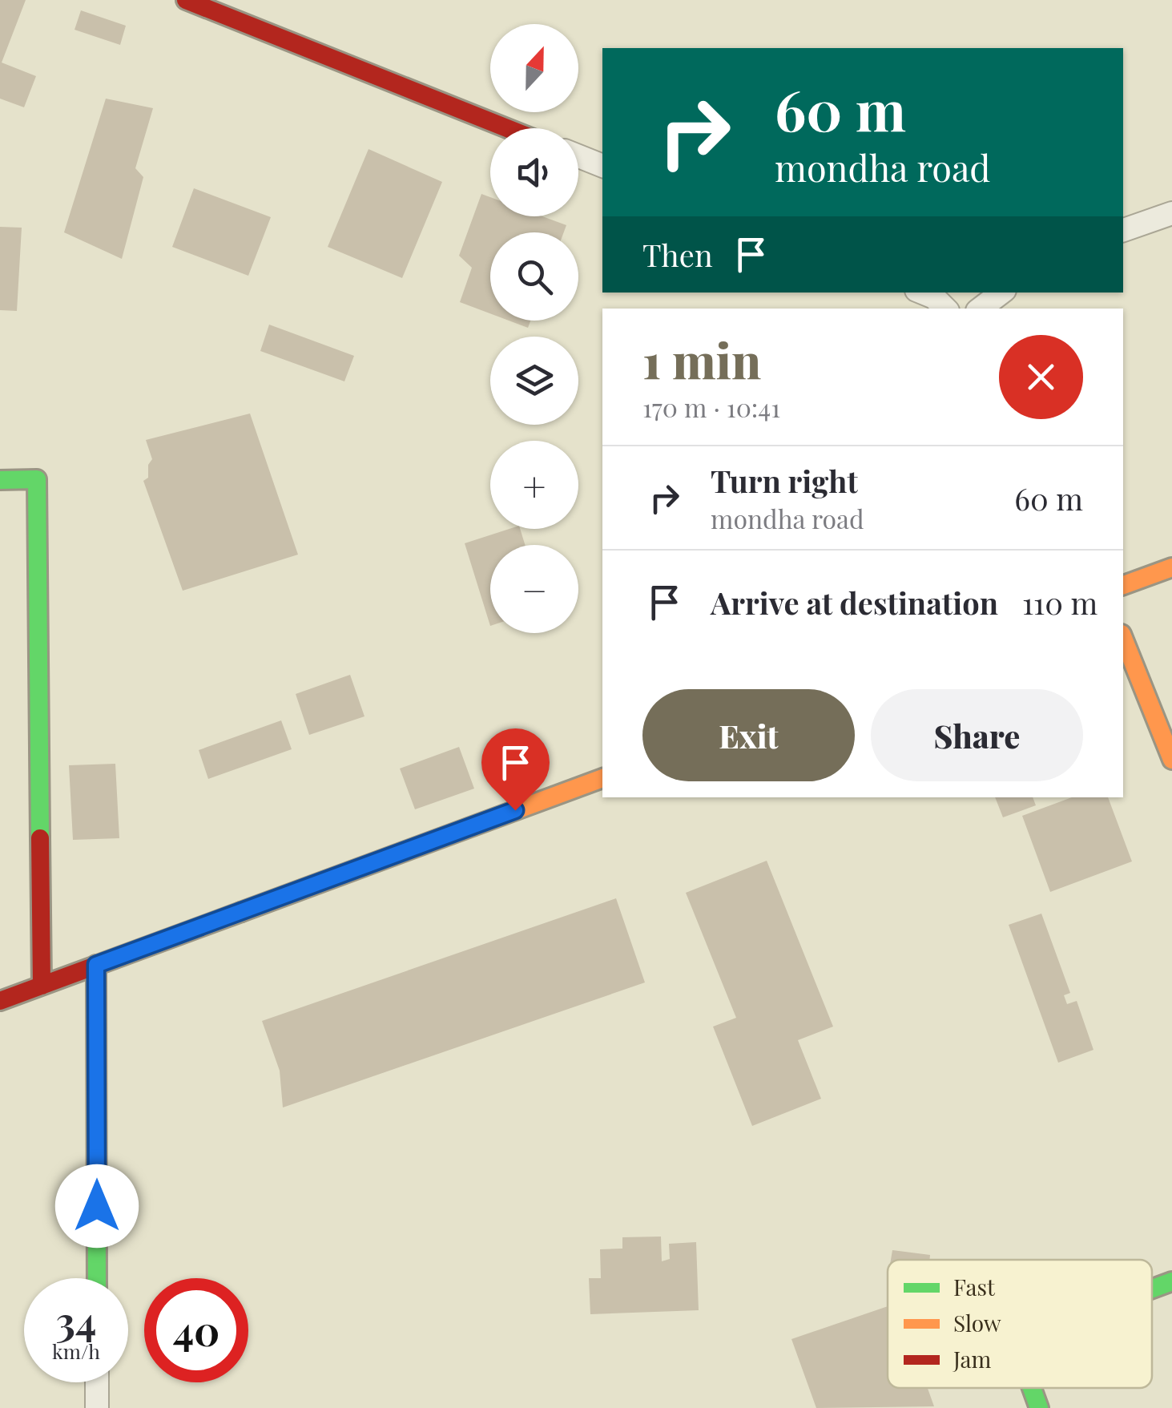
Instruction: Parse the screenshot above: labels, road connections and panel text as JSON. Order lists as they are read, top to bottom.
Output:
{
  "legend": ["Fast", "Slow", "Jam"],
  "north": "top",
  "page": {
    "map_buttons": ["+", "−"],
    "turn": ["60 m", "mondha road"],
    "then": "Then",
    "heading": ["1 min", "170 m · 10:41"],
    "list": [
      {
        "name": "Turn right",
        "note": "mondha road",
        "value": "60 m"
      },
      {
        "name": "Arrive at destination",
        "value": "110 m"
      }
    ],
    "buttons": ["Exit", "Share"],
    "speed": "34 km/h",
    "limit": "40"
  }
}
